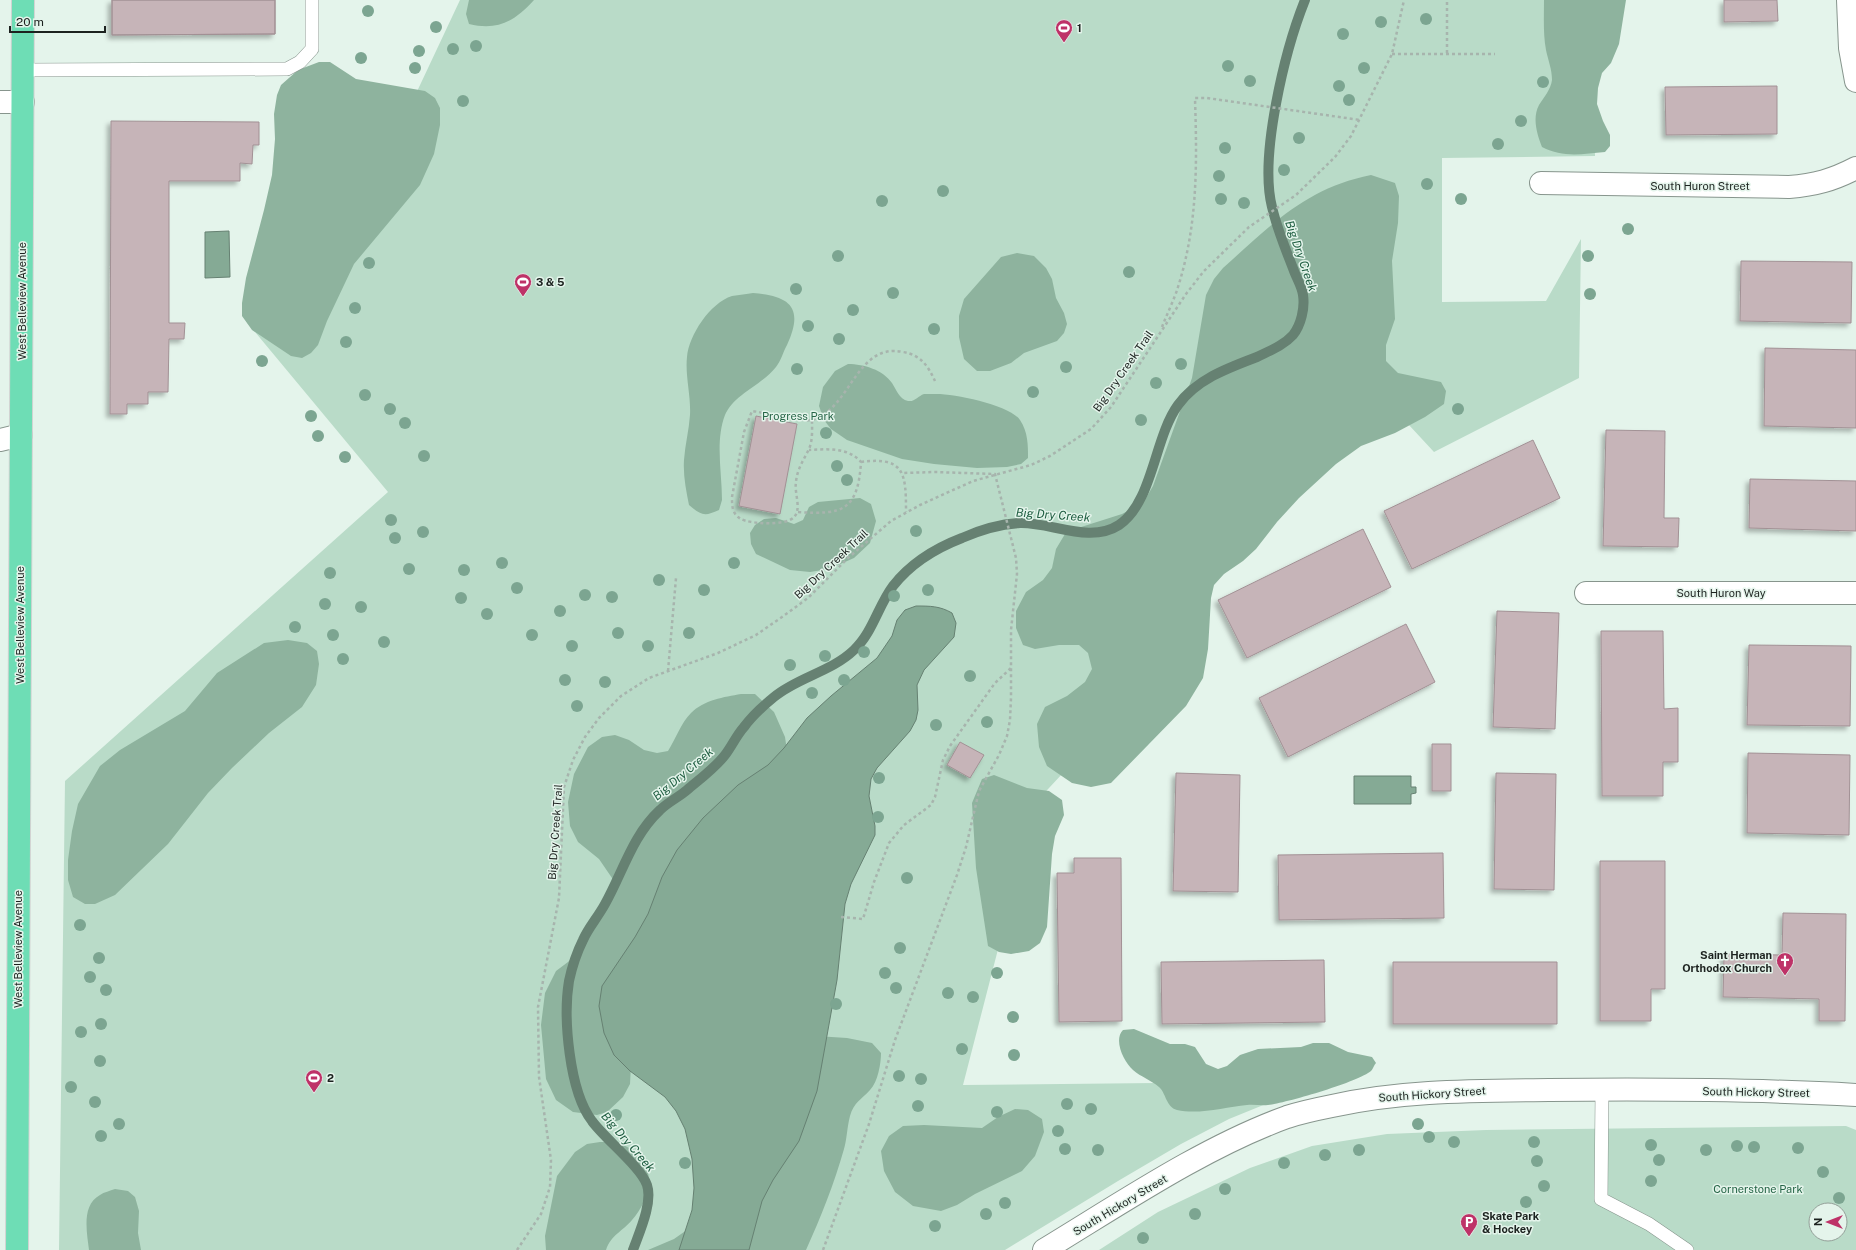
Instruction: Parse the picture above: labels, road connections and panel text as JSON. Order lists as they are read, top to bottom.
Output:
{
  "streets": {
    "main road": ["West Belleview Avenue"],
    "street": ["South Huron Street", "South Huron Way", "South Hickory Street"],
    "path": ["Big Dry Creek Trail"]
  },
  "water": ["Big Dry Creek"],
  "parks": ["Progress Park", "Cornerstone Park"],
  "places": {
    "sports": ["1", "3 & 5", "2"],
    "church": ["Saint Herman Orthodox Church"],
    "parking": ["Skate Park & Hockey"]
  },
  "scale_bar": "20 m",
  "north": "left"
}
